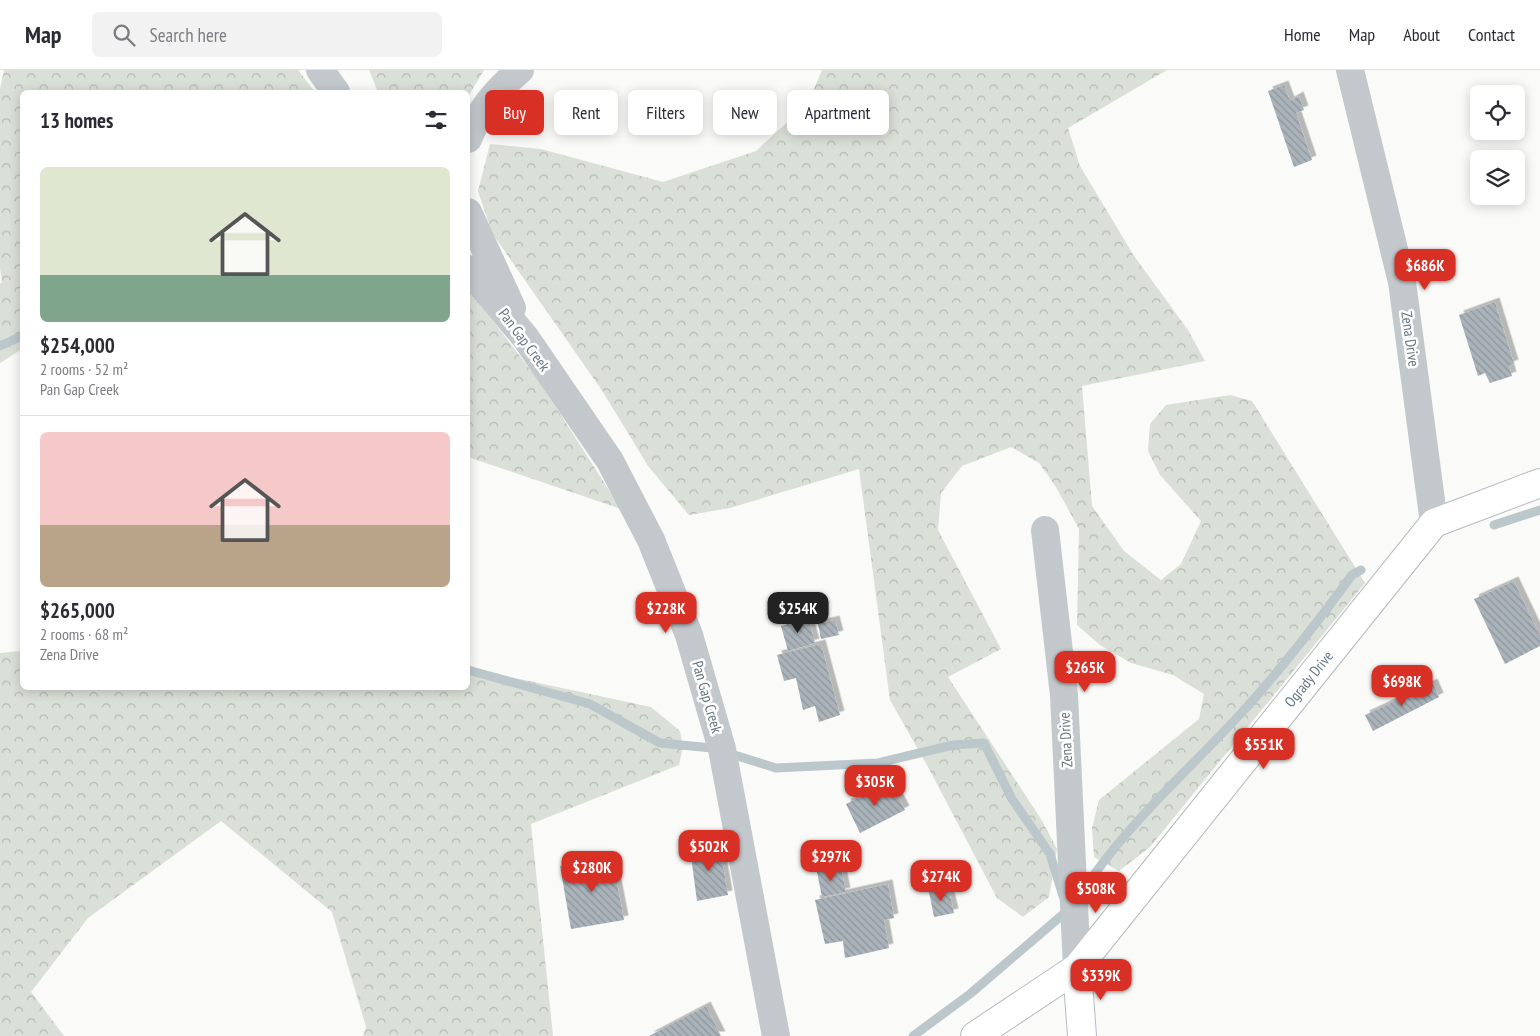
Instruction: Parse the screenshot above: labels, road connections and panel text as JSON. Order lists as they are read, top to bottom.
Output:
{
  "streets": {
    "street": ["Zena Drive", "Pan Gap Creek", "Ogrady Drive"]
  },
  "crossings": [
    ["Zena Drive", "Ogrady Drive"]
  ],
  "page": {
    "header": "Map",
    "search": "Search here",
    "nav": [
      "Home",
      "Map",
      "About",
      "Contact"
    ],
    "chip": [
      "Buy",
      "Rent",
      "Filters",
      "New",
      "Apartment"
    ],
    "heading": "13 homes",
    "list": [
      {
        "name": "$254,000",
        "note": "2 rooms · 52 m² · Pan Gap Creek"
      },
      {
        "name": "$265,000",
        "note": "2 rooms · 68 m² · Zena Drive"
      }
    ],
    "price": [
      "$686K",
      "$228K",
      "$254K",
      "$265K",
      "$698K",
      "$551K",
      "$305K",
      "$502K",
      "$297K",
      "$280K",
      "$274K",
      "$508K",
      "$339K"
    ]
  }
}
